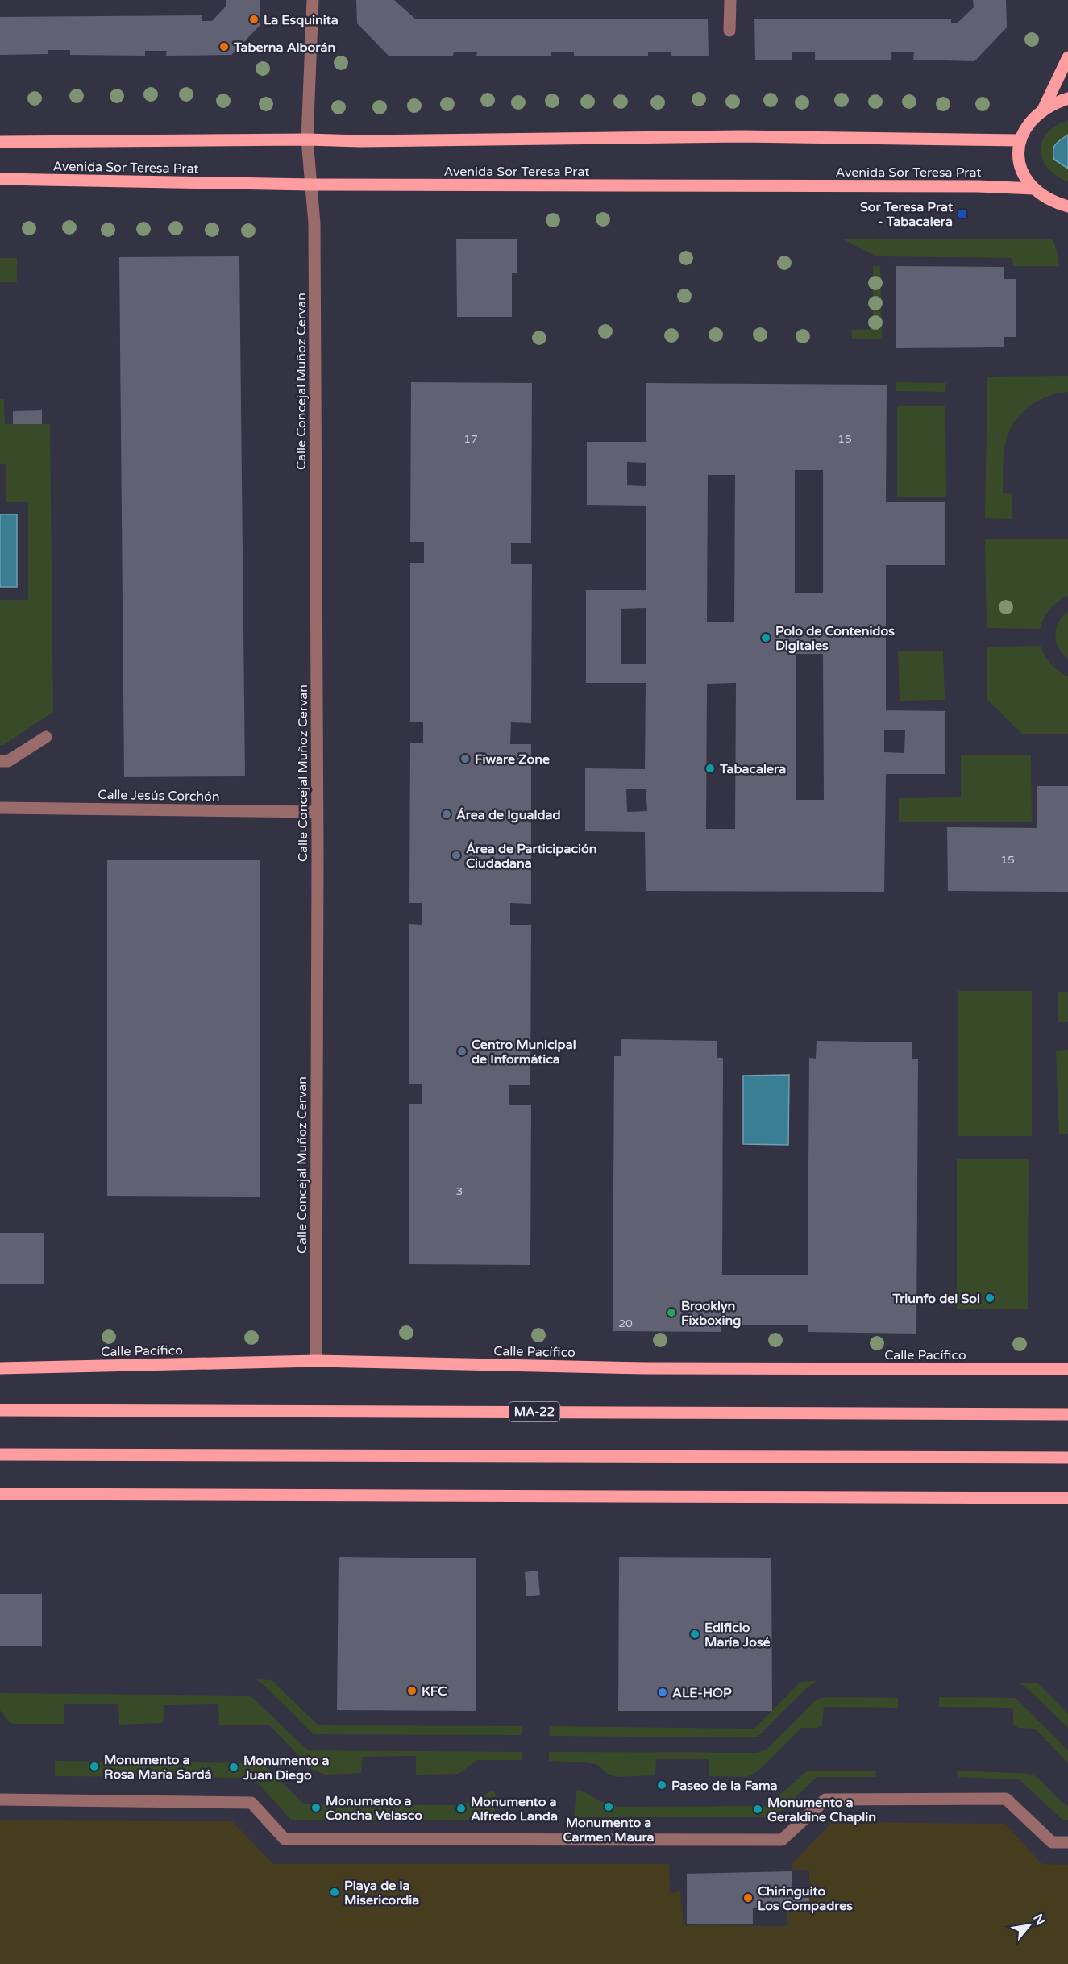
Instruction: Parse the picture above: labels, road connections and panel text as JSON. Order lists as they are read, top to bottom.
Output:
{
  "streets": {
    "main road": ["Avenida Sor Teresa Prat", "Calle Pacífico", "MA-22"],
    "street": ["Calle Concejal Muñoz Cervan", "Calle Jesús Corchón"]
  },
  "crossings": [
    ["Avenida Sor Teresa Prat", "Calle Concejal Muñoz Cervan"],
    ["Calle Concejal Muñoz Cervan", "Calle Jesús Corchón"],
    ["Calle Concejal Muñoz Cervan", "Calle Pacífico"]
  ],
  "places": {
    "other": [
      "La Esquinita",
      "Taberna Alborán",
      "Polo de Contenidos Digitales",
      "Fiware Zone",
      "Tabacalera",
      "Área de Igualdad",
      "Área de Participación Ciudadana",
      "Centro Municipal de Informática",
      "Triunfo del Sol",
      "Brooklyn Fixboxing",
      "Edificio María José",
      "KFC",
      "ALE-HOP",
      "Monumento a Rosa María Sardá",
      "Monumento a Juan Diego",
      "Paseo de la Fama",
      "Monumento a Carmen Maura",
      "Monumento a Concha Velasco",
      "Monumento a Alfredo Landa",
      "Monumento a Geraldine Chaplin",
      "Playa de la Misericordia",
      "Chiringuito Los Compadres"
    ],
    "transit": ["Sor Teresa Prat - Tabacalera"]
  },
  "house_numbers": [
    "17",
    "15",
    "15",
    "3",
    "20"
  ],
  "north": "top right"
}
